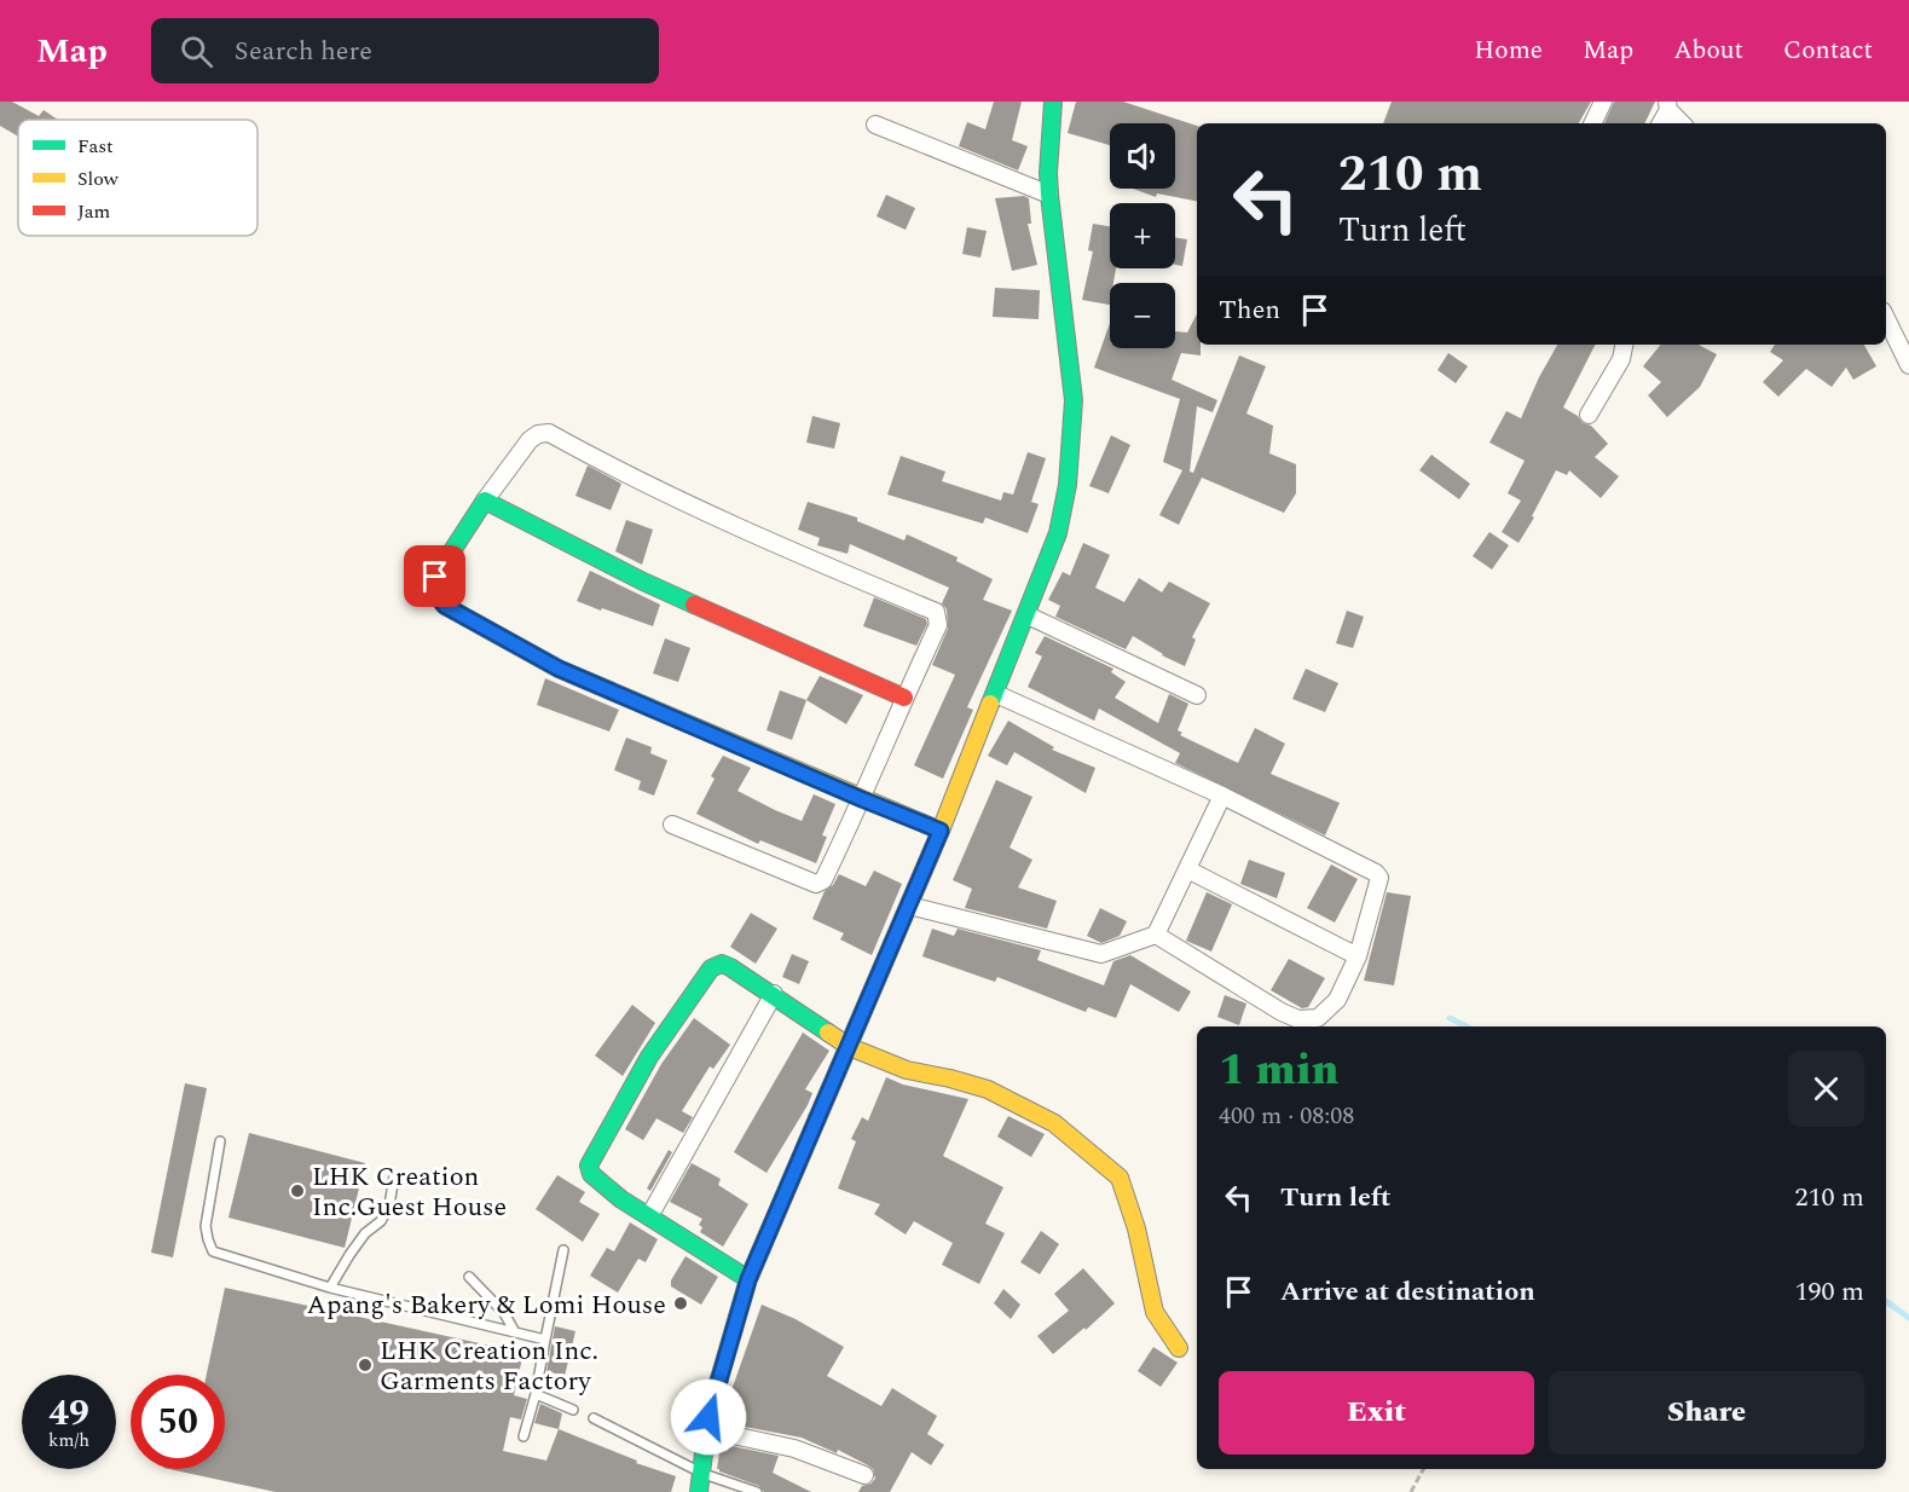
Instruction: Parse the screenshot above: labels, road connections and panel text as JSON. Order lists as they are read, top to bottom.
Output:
{
  "places": ["LHK Creation Inc.Guest House", "Apang's Bakery & Lomi House", "LHK Creation Inc. Garments Factory"],
  "legend": ["Fast", "Slow", "Jam"],
  "page": {
    "header": "Map",
    "search": "Search here",
    "nav": [
      "Home",
      "Map",
      "About",
      "Contact"
    ],
    "map_buttons": ["+", "−"],
    "turn": ["210 m", "Turn left"],
    "then": "Then",
    "heading": ["1 min", "400 m · 08:08"],
    "list": [
      {
        "name": "Turn left",
        "value": "210 m"
      },
      {
        "name": "Arrive at destination",
        "value": "190 m"
      }
    ],
    "buttons": ["Exit", "Share"],
    "speed": "49 km/h",
    "limit": "50"
  }
}
